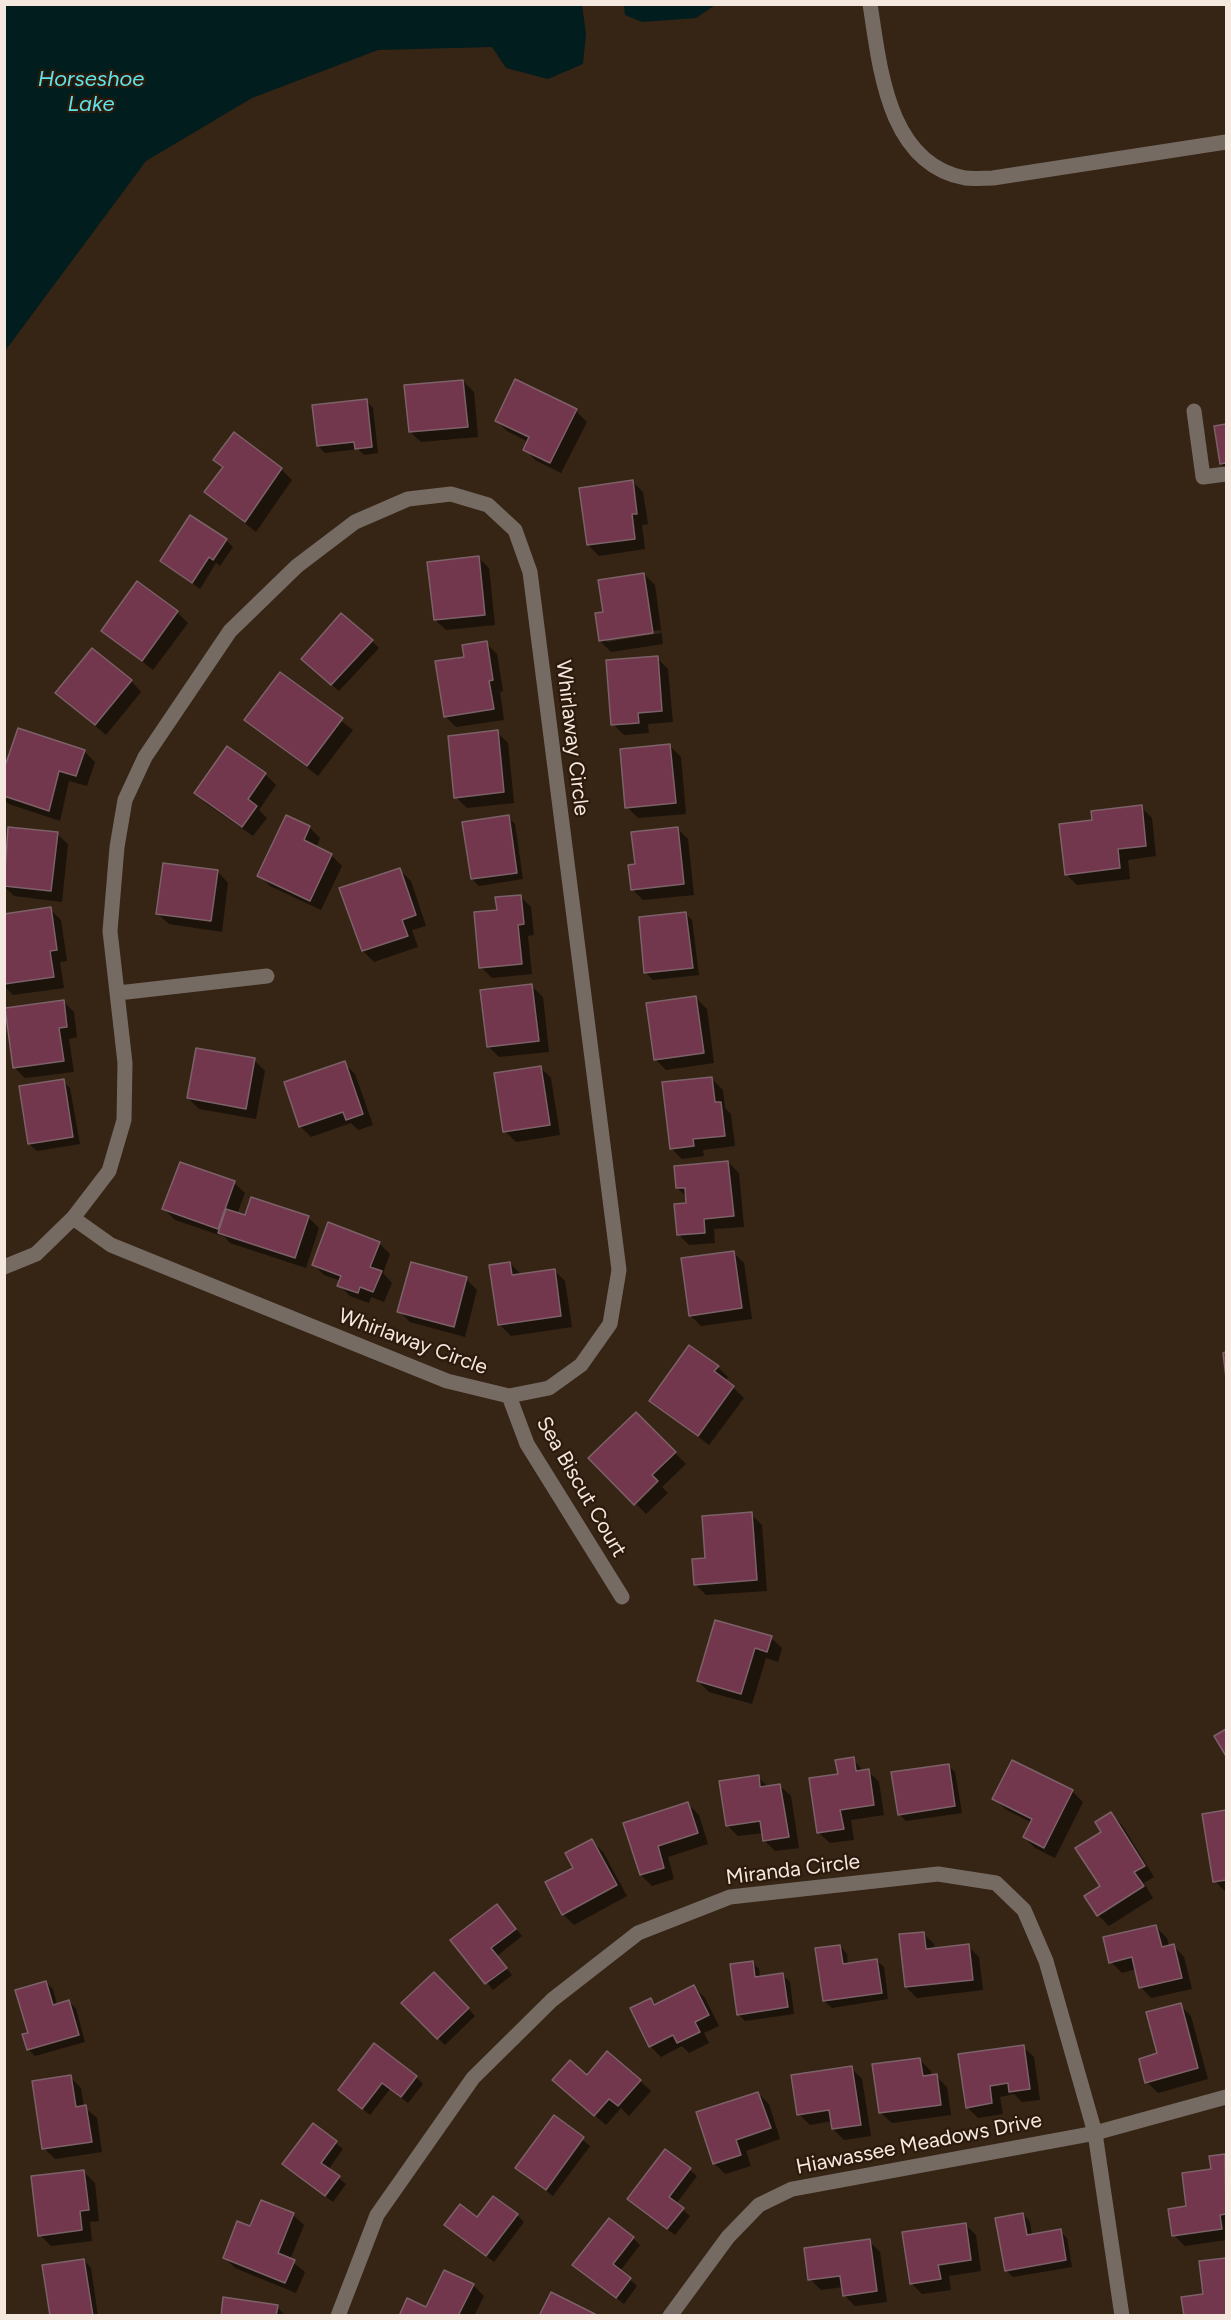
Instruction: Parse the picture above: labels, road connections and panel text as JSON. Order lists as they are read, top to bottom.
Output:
{
  "streets": {
    "street": [
      "Whirlaway Circle",
      "Sea Biscut Court",
      "Miranda Circle",
      "Hiawassee Meadows Drive"
    ]
  },
  "crossings": [
    ["Whirlaway Circle", "Sea Biscut Court"],
    ["Miranda Circle", "Hiawassee Meadows Drive"]
  ],
  "water": ["Horseshoe Lake"]
}
